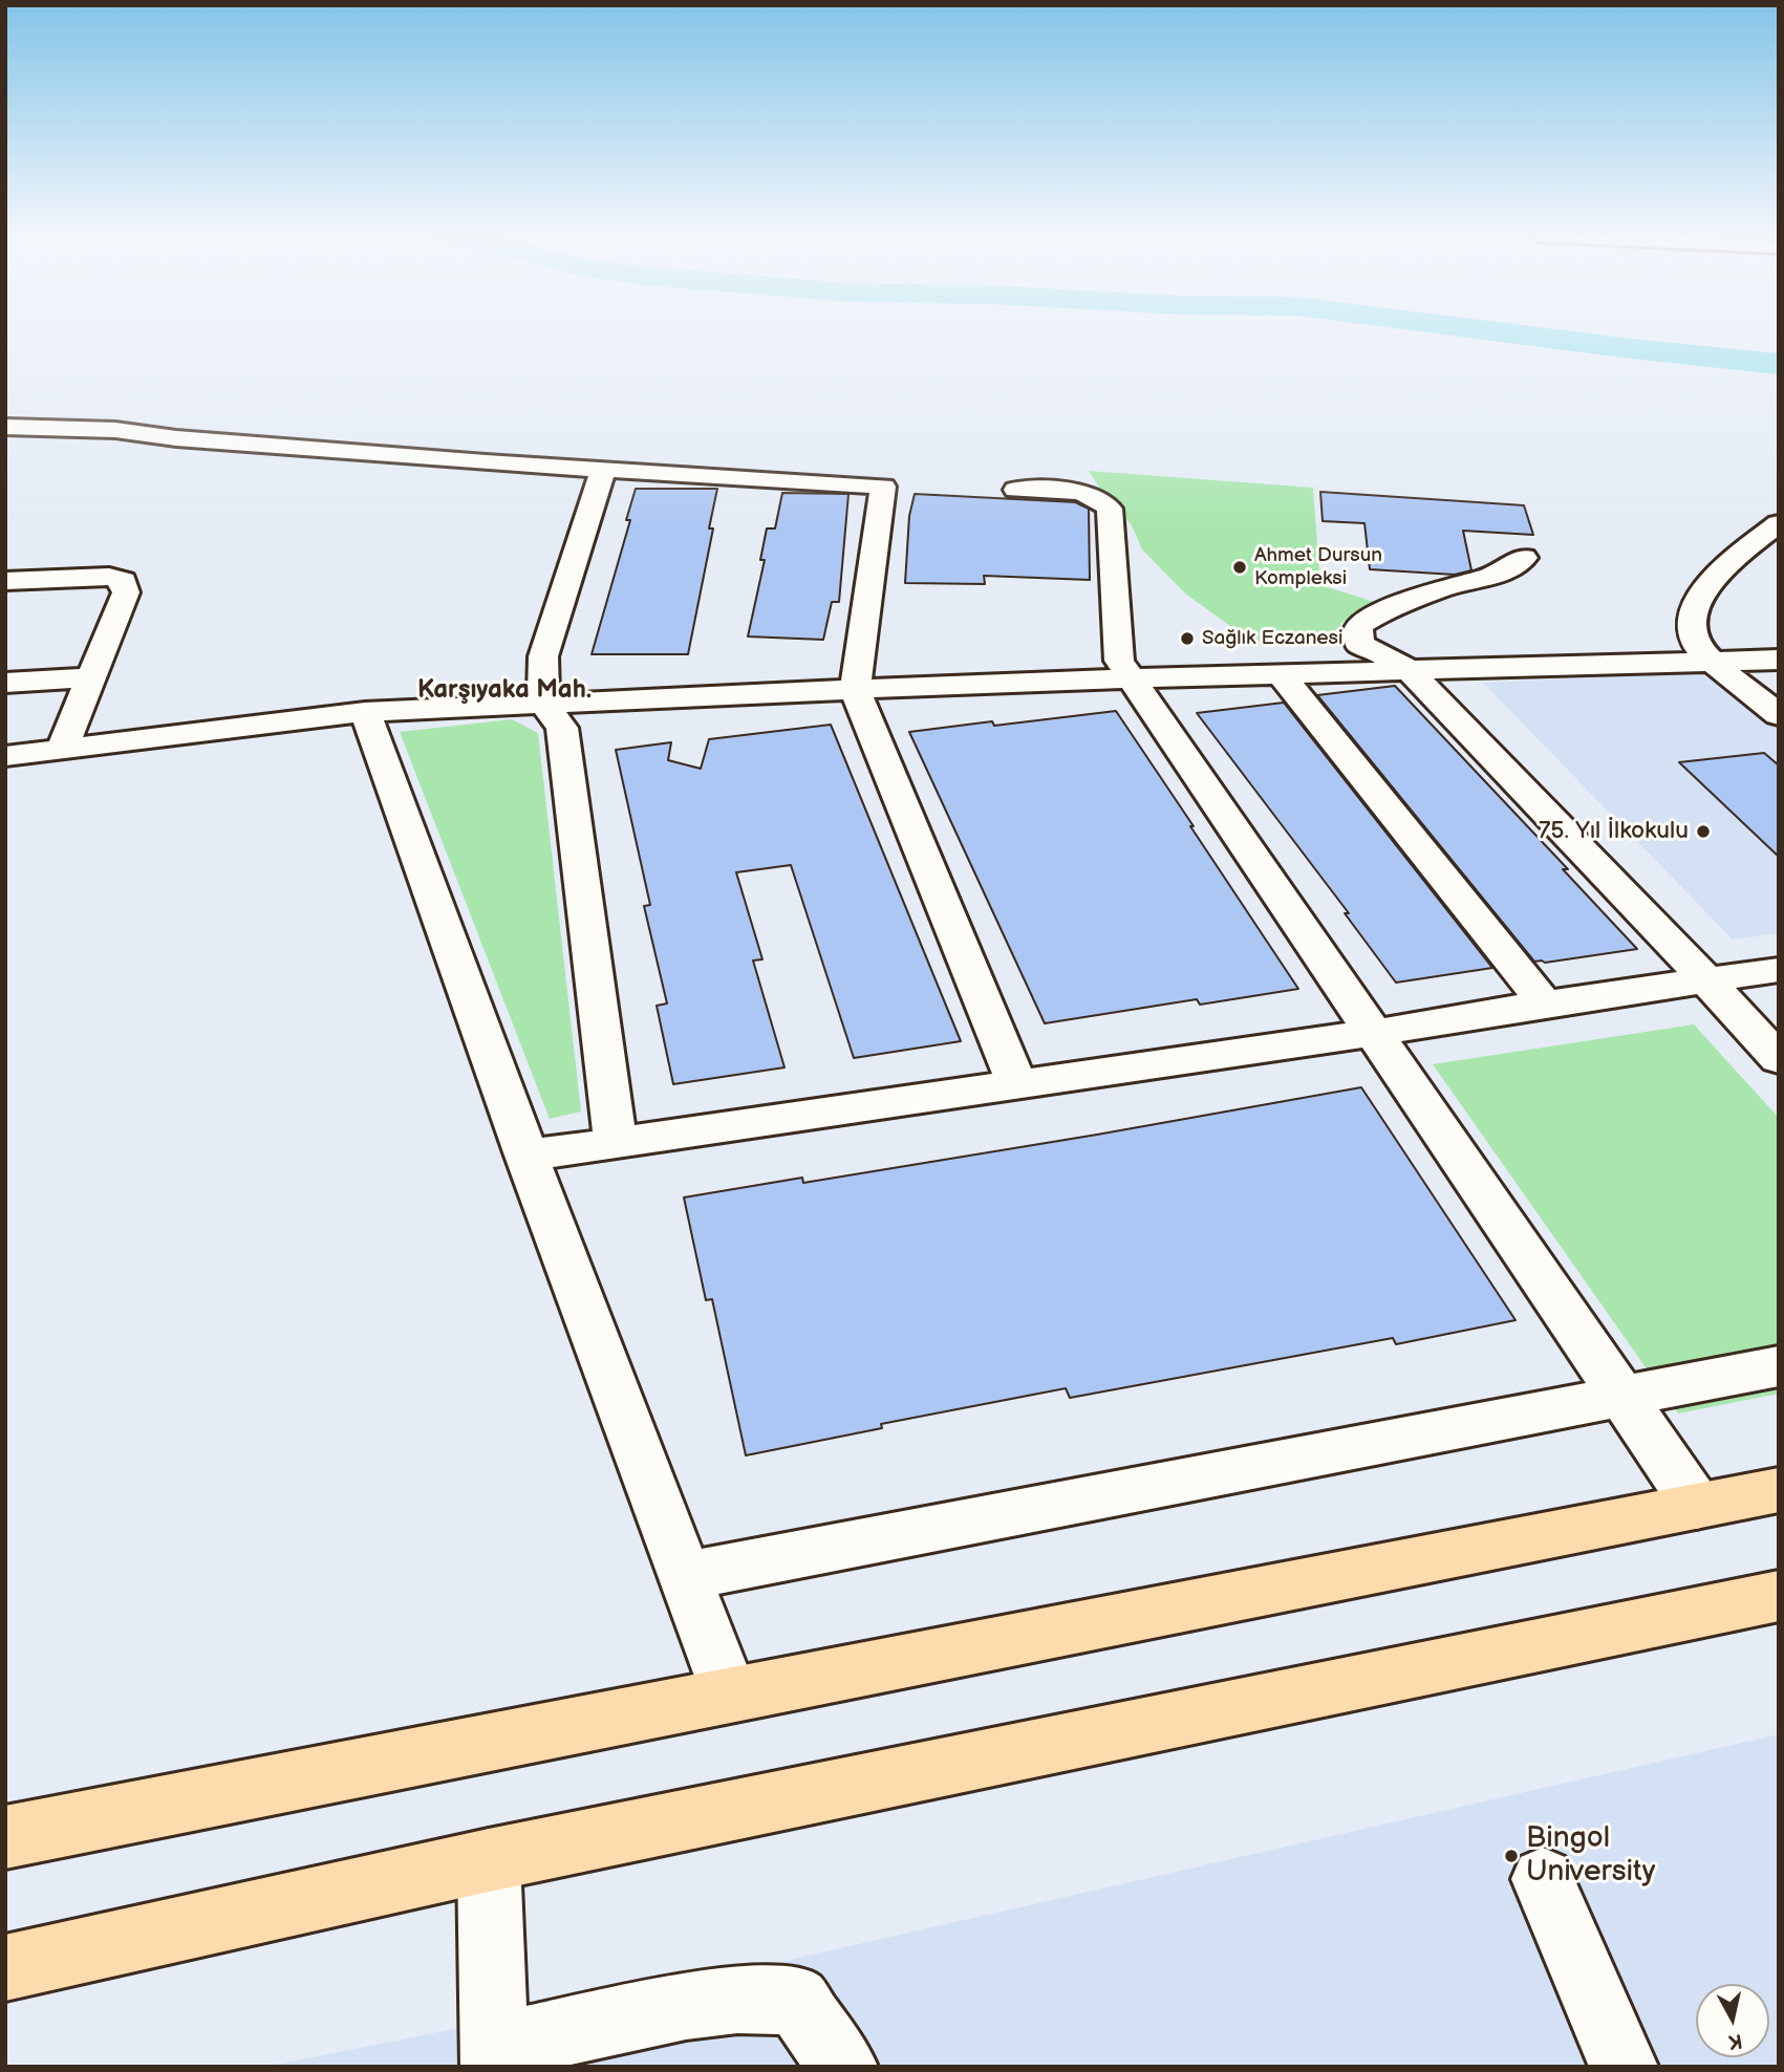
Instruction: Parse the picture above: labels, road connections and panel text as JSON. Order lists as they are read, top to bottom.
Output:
{
  "districts": ["Karşıyaka Mah."],
  "places": [
    "Ahmet Dursun Kompleksi",
    "Sağlık Eczanesi",
    "75. Yıl İlkokulu",
    "Bingol University"
  ],
  "north": "bottom"
}
